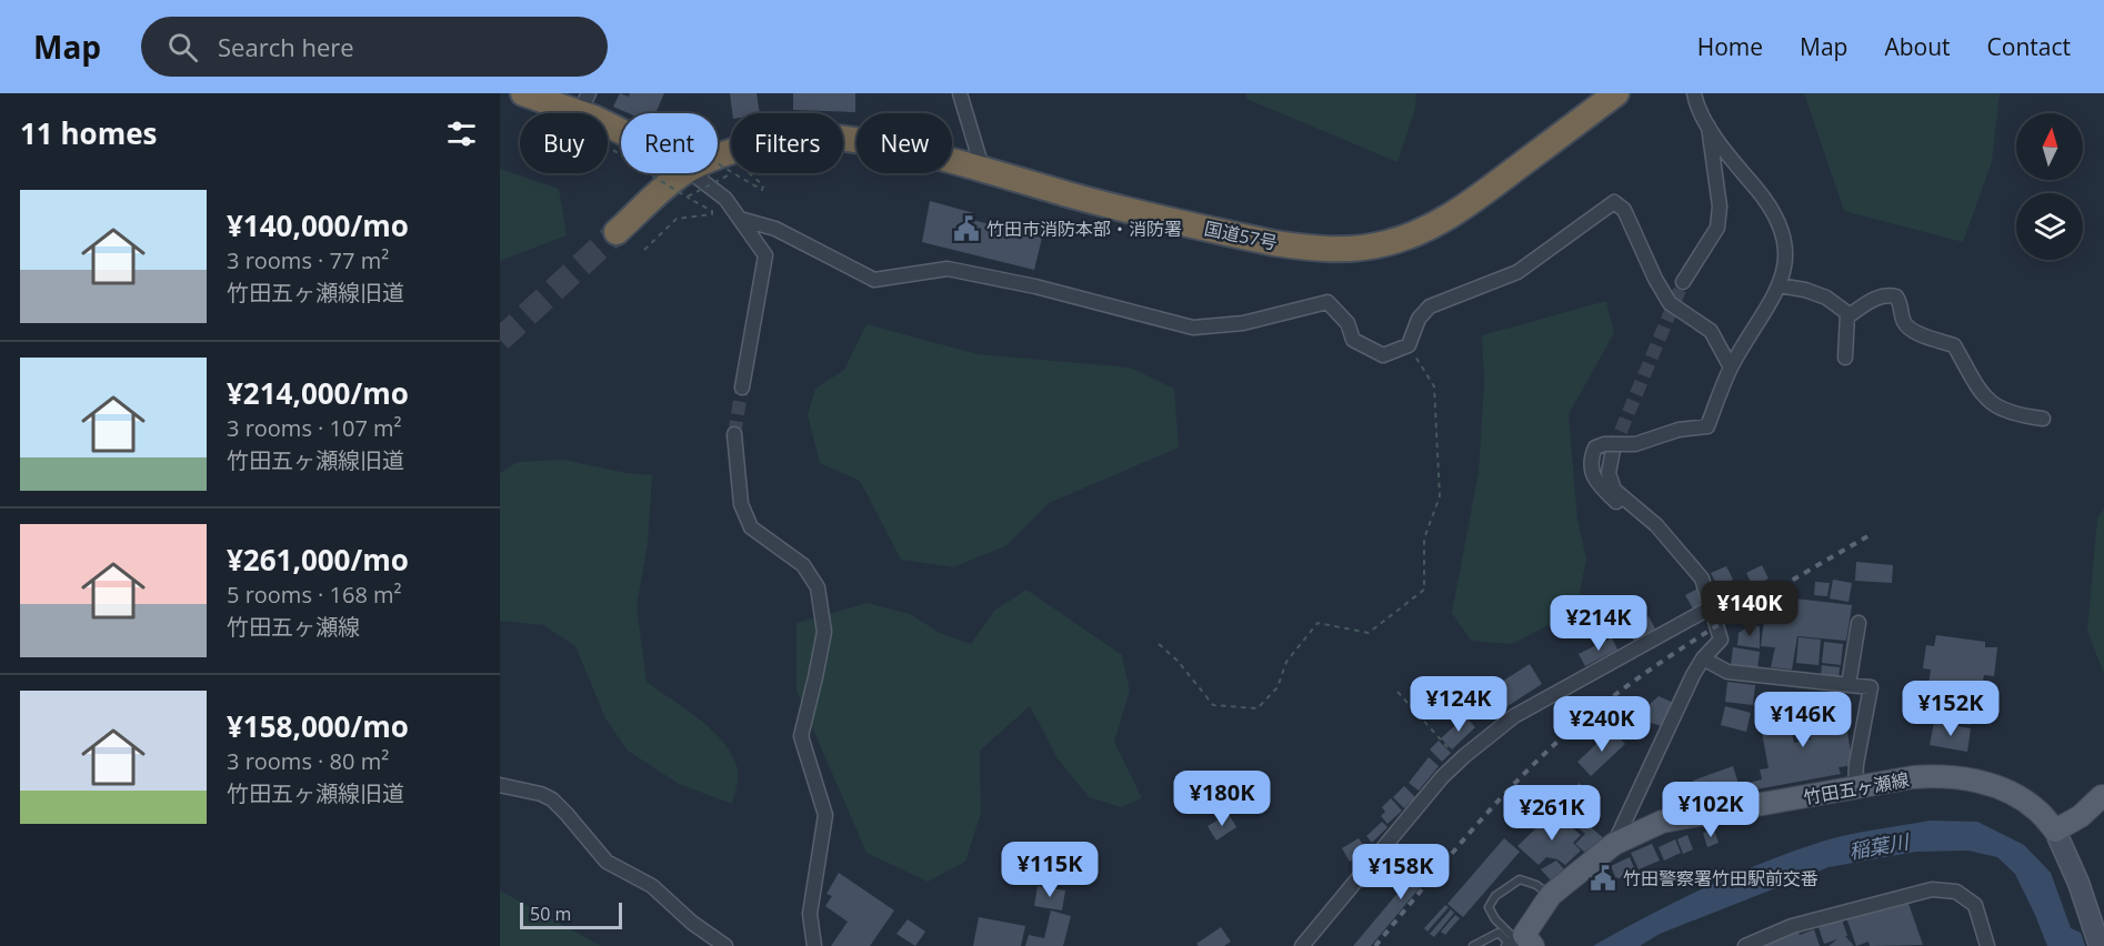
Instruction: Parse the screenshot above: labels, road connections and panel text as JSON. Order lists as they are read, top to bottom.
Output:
{
  "streets": {
    "highway": ["国道57号"],
    "main road": ["竹田五ヶ瀬線"]
  },
  "water": ["稲葉川"],
  "places": {
    "public building": ["竹田市消防本部・消防署", "竹田警察署竹田駅前交番"]
  },
  "scale_bar": "50 m",
  "north": "top",
  "page": {
    "header": "Map",
    "search": "Search here",
    "nav": [
      "Home",
      "Map",
      "About",
      "Contact"
    ],
    "heading": "11 homes",
    "chip": [
      "Buy",
      "Rent",
      "Filters",
      "New"
    ],
    "list": [
      {
        "name": "¥140,000/mo",
        "note": "3 rooms · 77 m² · 竹田五ヶ瀬線旧道"
      },
      {
        "name": "¥214,000/mo",
        "note": "3 rooms · 107 m² · 竹田五ヶ瀬線旧道"
      },
      {
        "name": "¥261,000/mo",
        "note": "5 rooms · 168 m² · 竹田五ヶ瀬線"
      },
      {
        "name": "¥158,000/mo",
        "note": "3 rooms · 80 m² · 竹田五ヶ瀬線旧道"
      }
    ],
    "price": [
      "¥140K",
      "¥214K",
      "¥124K",
      "¥152K",
      "¥146K",
      "¥240K",
      "¥180K",
      "¥102K",
      "¥261K",
      "¥115K",
      "¥158K"
    ],
    "scale": "50 m"
  }
}
